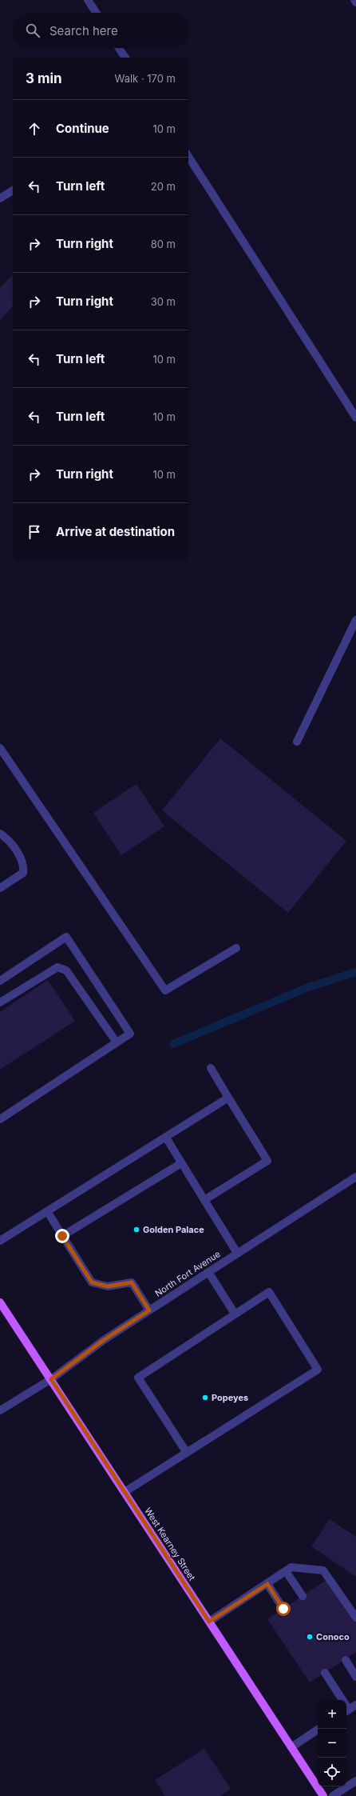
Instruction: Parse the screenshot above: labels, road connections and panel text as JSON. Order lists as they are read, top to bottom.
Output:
{
  "streets": {
    "main road": ["West Kearney Street"],
    "street": ["North Fort Avenue"]
  },
  "crossings": [
    ["North Fort Avenue", "West Kearney Street"]
  ],
  "places": ["Golden Palace", "Popeyes", "Conoco"],
  "page": {
    "search": "Search here",
    "heading": ["3 min", "Walk · 170 m"],
    "list": [
      ["Continue", "10 m"],
      ["Turn left", "20 m"],
      ["Turn right", "80 m"],
      ["Turn right", "30 m"],
      ["Turn left", "10 m"],
      ["Turn left", "10 m"],
      ["Turn right", "10 m"],
      "Arrive at destination"
    ],
    "map_buttons": ["+", "−"]
  }
}
